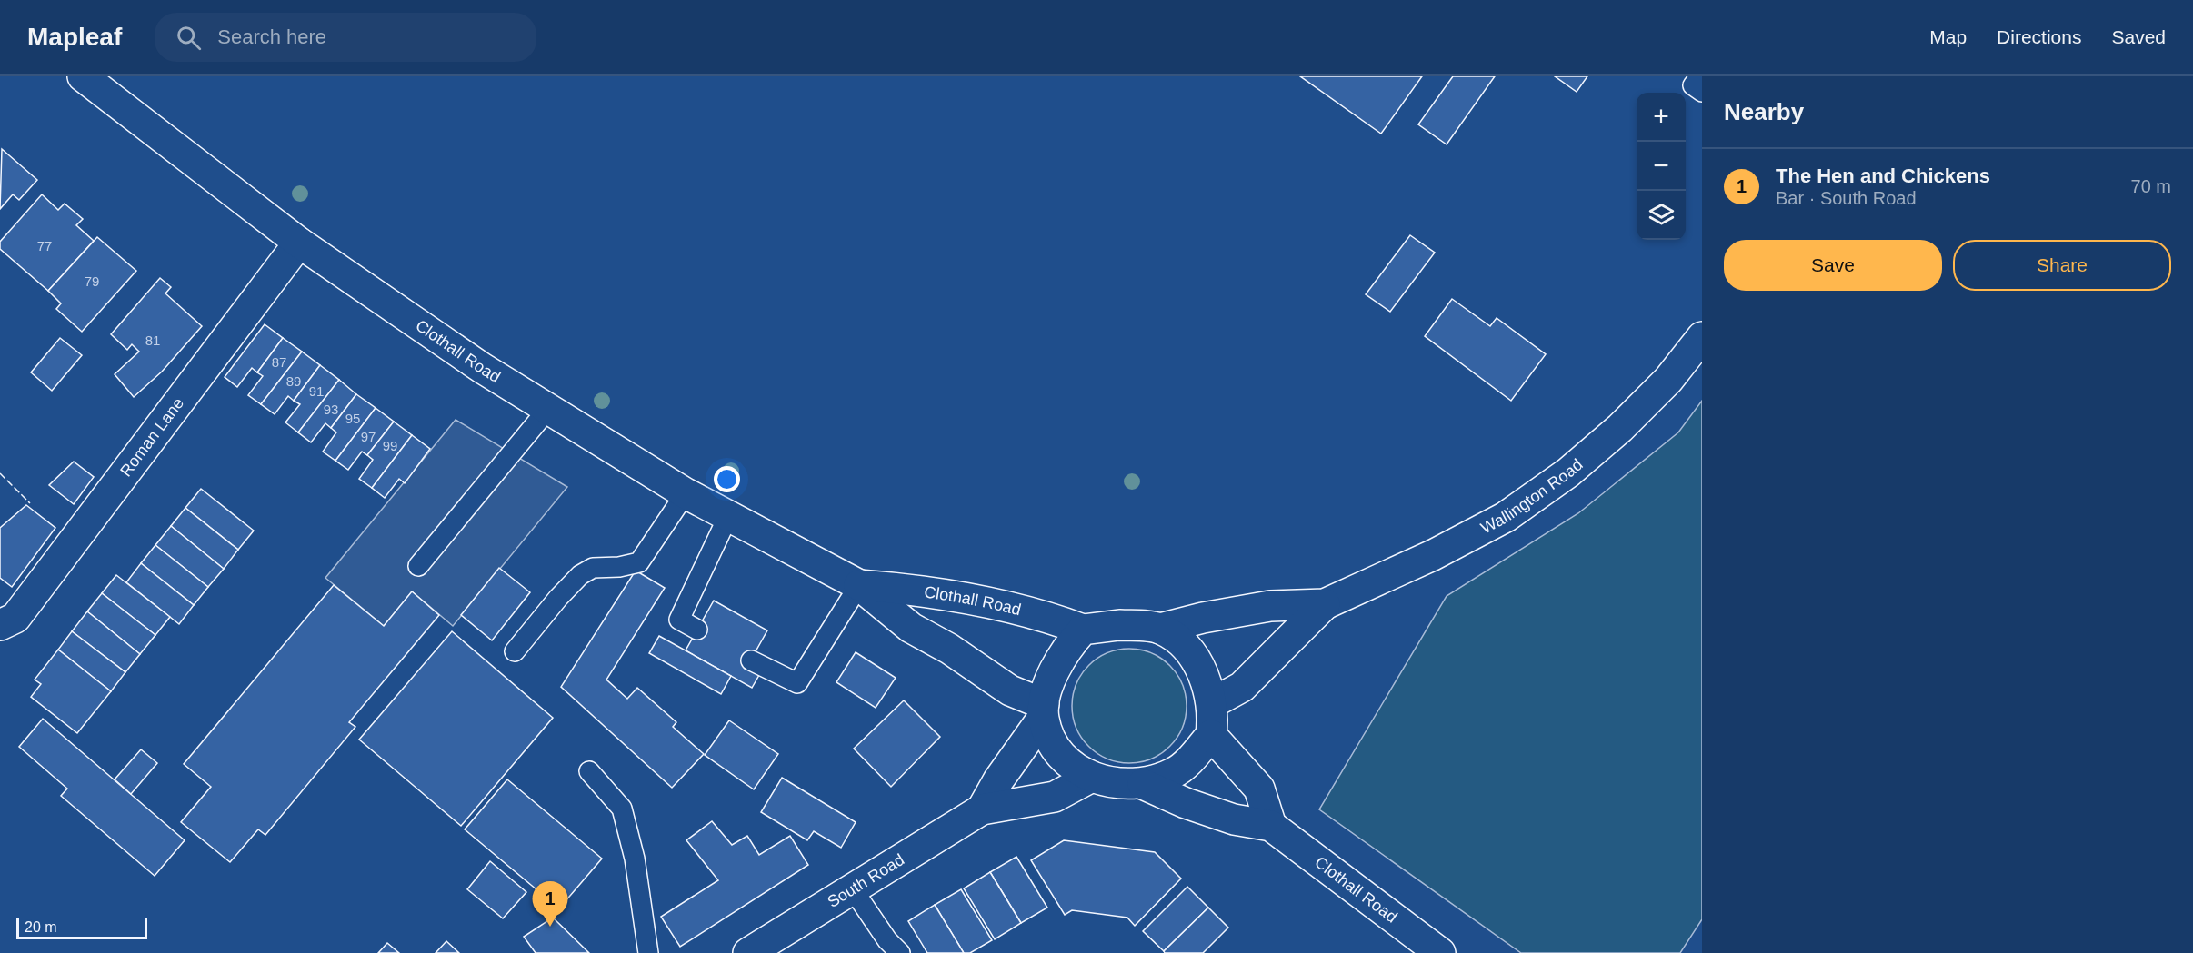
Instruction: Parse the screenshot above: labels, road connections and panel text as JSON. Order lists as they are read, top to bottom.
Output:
{
  "streets": {
    "main road": [
      "Clothall Road",
      "Roman Lane",
      "Wallington Road",
      "South Road"
    ]
  },
  "crossings": [
    ["Clothall Road", "Roman Lane"],
    ["Clothall Road", "Wallington Road"],
    ["Clothall Road", "South Road"],
    ["Wallington Road", "South Road"]
  ],
  "house_numbers": [
    "77",
    "79",
    "81",
    "87",
    "89",
    "91",
    "93",
    "95",
    "97",
    "99"
  ],
  "scale_bar": "20 m",
  "page": {
    "header": "Mapleaf",
    "search": "Search here",
    "nav": ["Map", "Directions", "Saved"],
    "heading": "Nearby",
    "map_buttons": ["+", "−"],
    "list": [
      {
        "mark": "1",
        "name": "The Hen and Chickens",
        "note": "Bar · South Road",
        "value": "70 m"
      }
    ],
    "buttons": ["Save", "Share"],
    "pins": "1",
    "scale": "20 m"
  }
}
